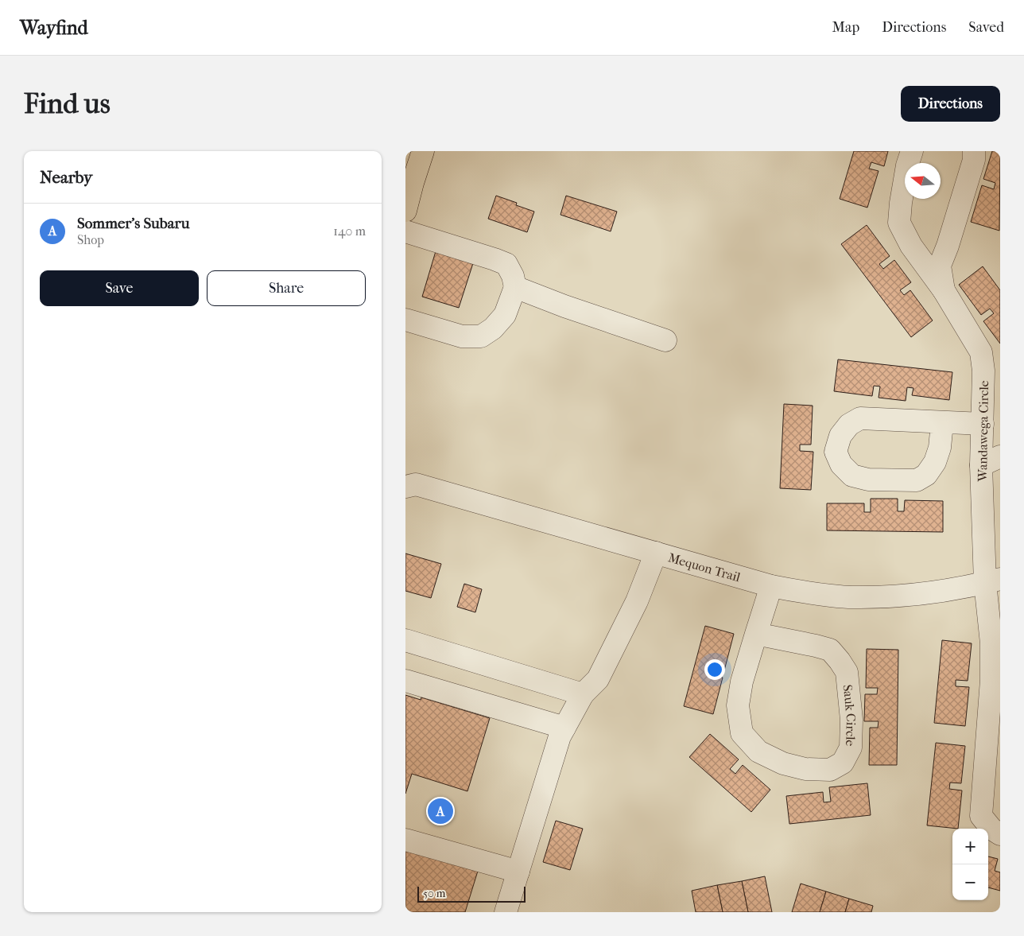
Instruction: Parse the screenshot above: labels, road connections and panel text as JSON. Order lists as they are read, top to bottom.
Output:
{
  "streets": {
    "street": ["Wandawega Circle", "Mequon Trail", "Sauk Circle"]
  },
  "crossings": [
    ["Wandawega Circle", "Mequon Trail"],
    ["Mequon Trail", "Sauk Circle"]
  ],
  "scale_bar": "50 m",
  "north": "left",
  "page": {
    "header": "Wayfind",
    "nav": ["Map", "Directions", "Saved"],
    "buttons": [
      "Directions",
      ["Save", "Share"]
    ],
    "title": "Find us",
    "heading": "Nearby",
    "list": [
      {
        "mark": "A",
        "name": "Sommer's Subaru",
        "note": "Shop",
        "value": "140 m"
      }
    ],
    "pins": "A",
    "map_buttons": ["+", "−"],
    "scale": "50 m"
  }
}
